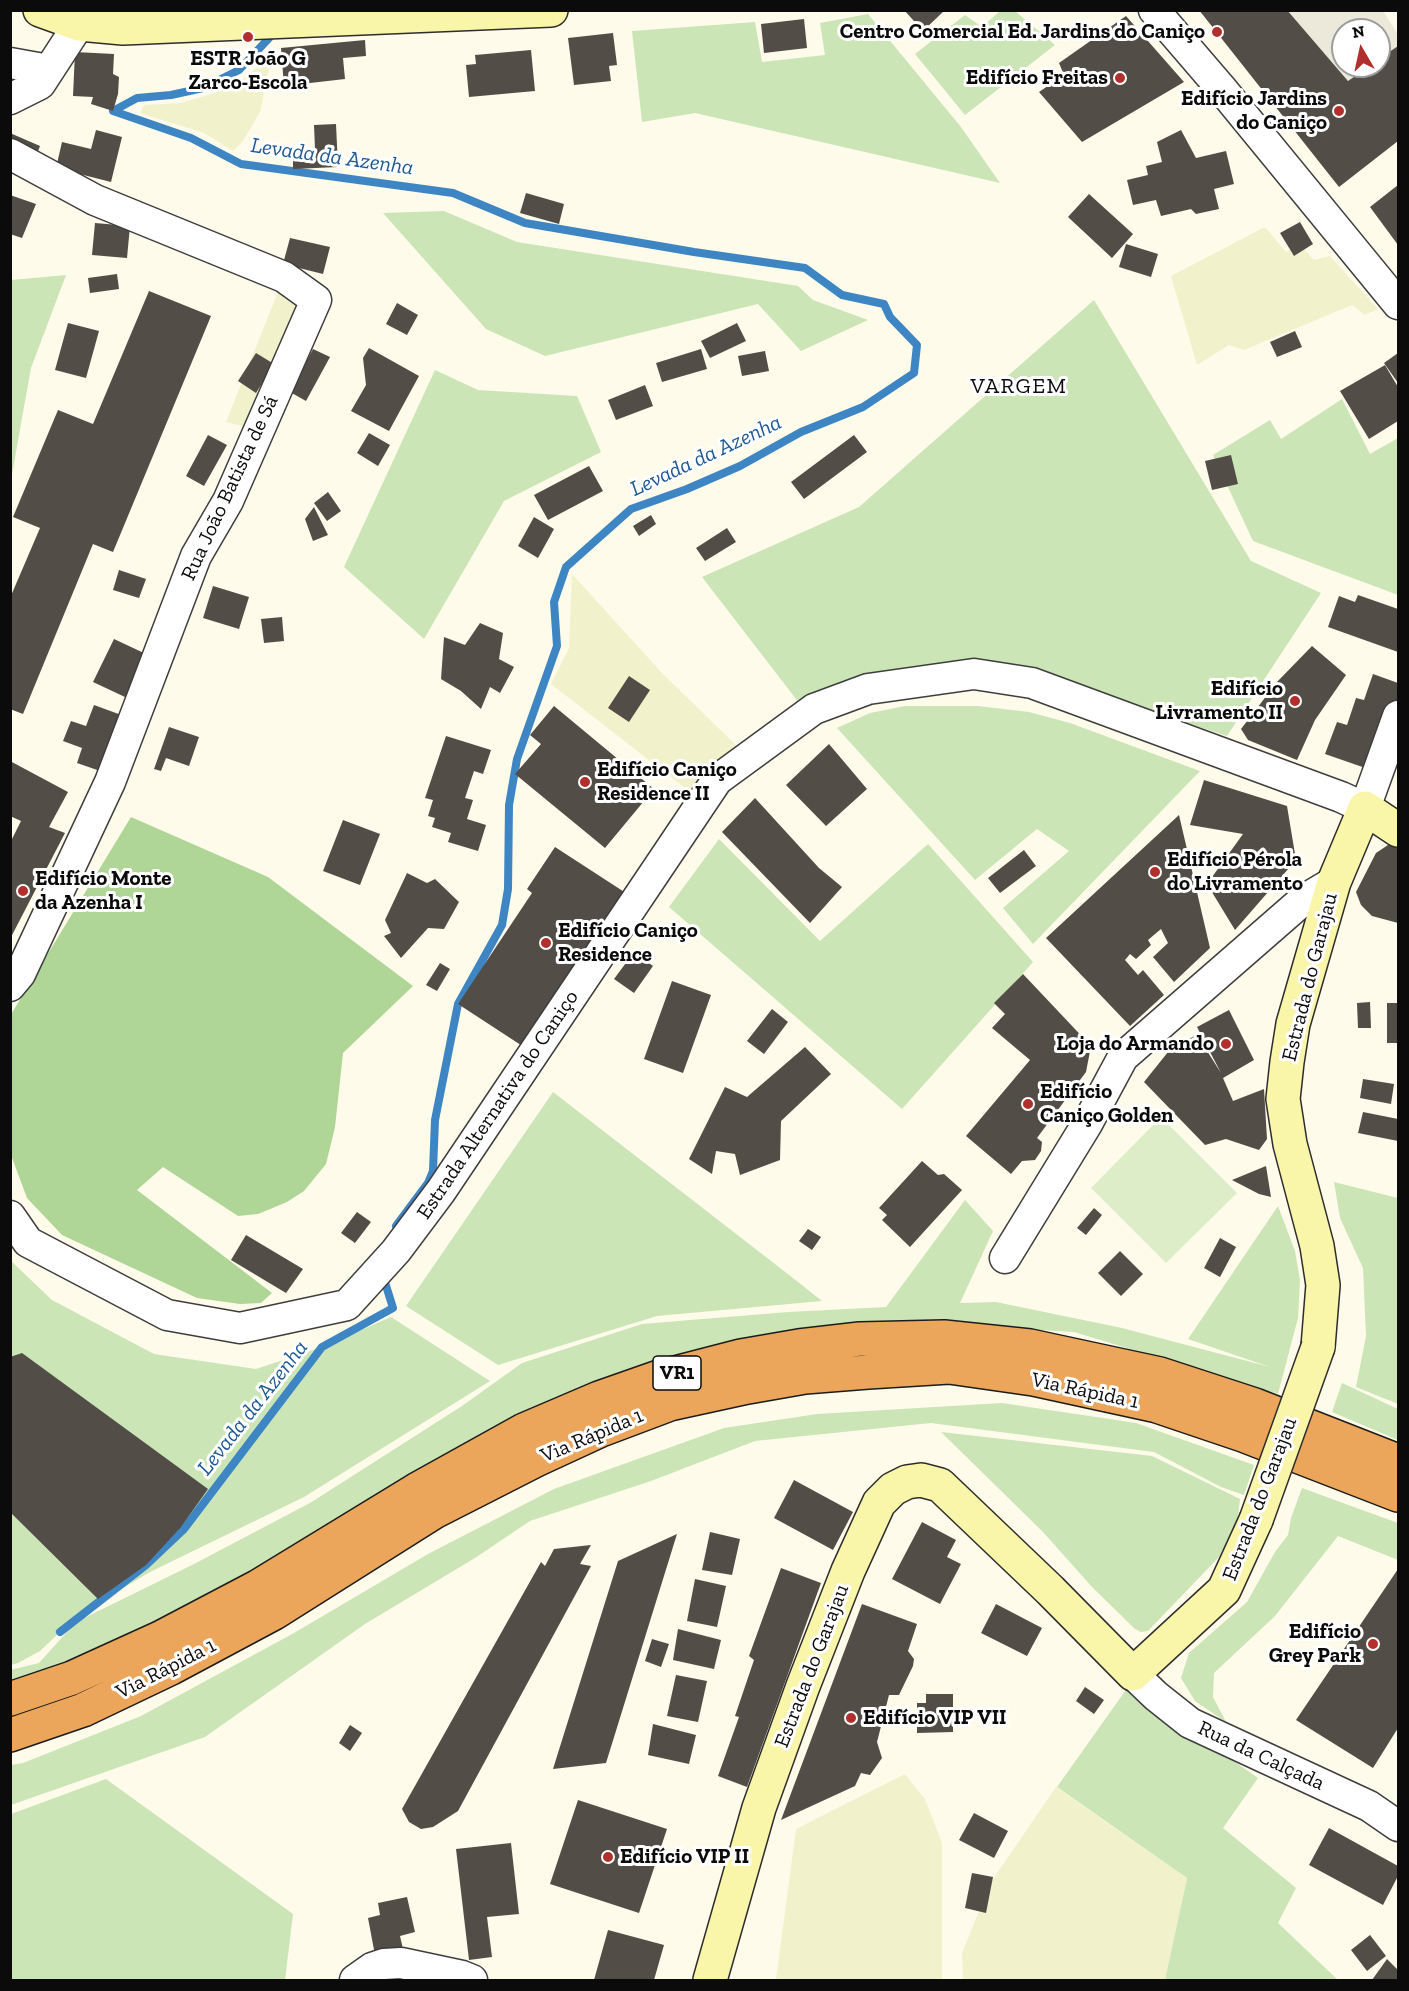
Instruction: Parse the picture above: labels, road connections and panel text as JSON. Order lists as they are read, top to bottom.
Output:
{
  "streets": {
    "highway": ["VR1", "Via Rápida 1"],
    "street": [
      "Rua João Batista de Sá",
      "Estrada do Garajau",
      "Estrada Alternativa do Caniço",
      "Rua da Calçada"
    ]
  },
  "crossings": [
    ["Estrada do Garajau", "Estrada Alternativa do Caniço"],
    ["Estrada do Garajau", "Rua da Calçada"]
  ],
  "districts": ["VARGEM"],
  "water": ["Levada da Azenha"],
  "places": [
    "Centro Comercial Ed. Jardins do Caniço",
    "ESTR João G Zarco-Escola",
    "Edifício Freitas",
    "Edifício Jardins do Caniço",
    "Edifício Livramento II",
    "Edifício Caniço Residence II",
    "Edifício Pérola do Livramento",
    "Edifício Monte da Azenha I",
    "Edifício Caniço Residence",
    "Loja do Armando",
    "Edifício Caniço Golden",
    "Edifício Grey Park",
    "Edifício VIP VII",
    "Edifício VIP II"
  ],
  "north": "top"
}
